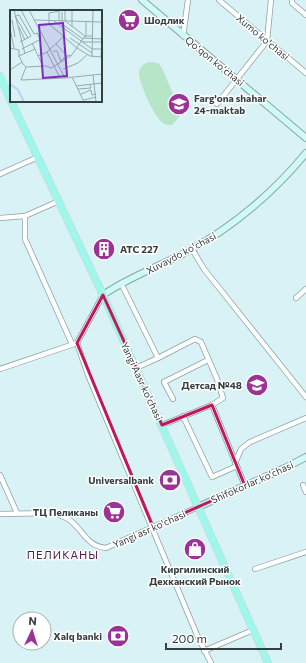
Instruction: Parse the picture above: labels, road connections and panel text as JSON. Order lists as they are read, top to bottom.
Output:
{
  "streets": {
    "main road": ["Yangi Aasr ko'chasi"],
    "street": [
      "Xumo ko'chasi",
      "Qoʻqon koʻchasi",
      "Xuvaydo ko'chasi",
      "Shifokorlar ko'chasi",
      "Yangi asr ko'chasi"
    ]
  },
  "crossings": [
    ["Xuvaydo ko'chasi", "Yangi Aasr ko'chasi"],
    ["Yangi Aasr ko'chasi", "Shifokorlar ko'chasi"],
    ["Yangi Aasr ko'chasi", "Yangi asr ko'chasi"],
    ["Shifokorlar ko'chasi", "Yangi asr ko'chasi"]
  ],
  "districts": ["ПЕЛИКАНЫ"],
  "places": {
    "supermarket": ["Шодлик", "ТЦ Пеликаны"],
    "school or university": ["Farg'ona shahar 24-maktab", "Детсад №48"],
    "building": ["АТС 227"],
    "bank": ["Universalbank", "Xalq banki"],
    "shop": ["Киргилинский Дехканский Рынок"]
  },
  "scale_bar": "200 m",
  "north": "top"
}
